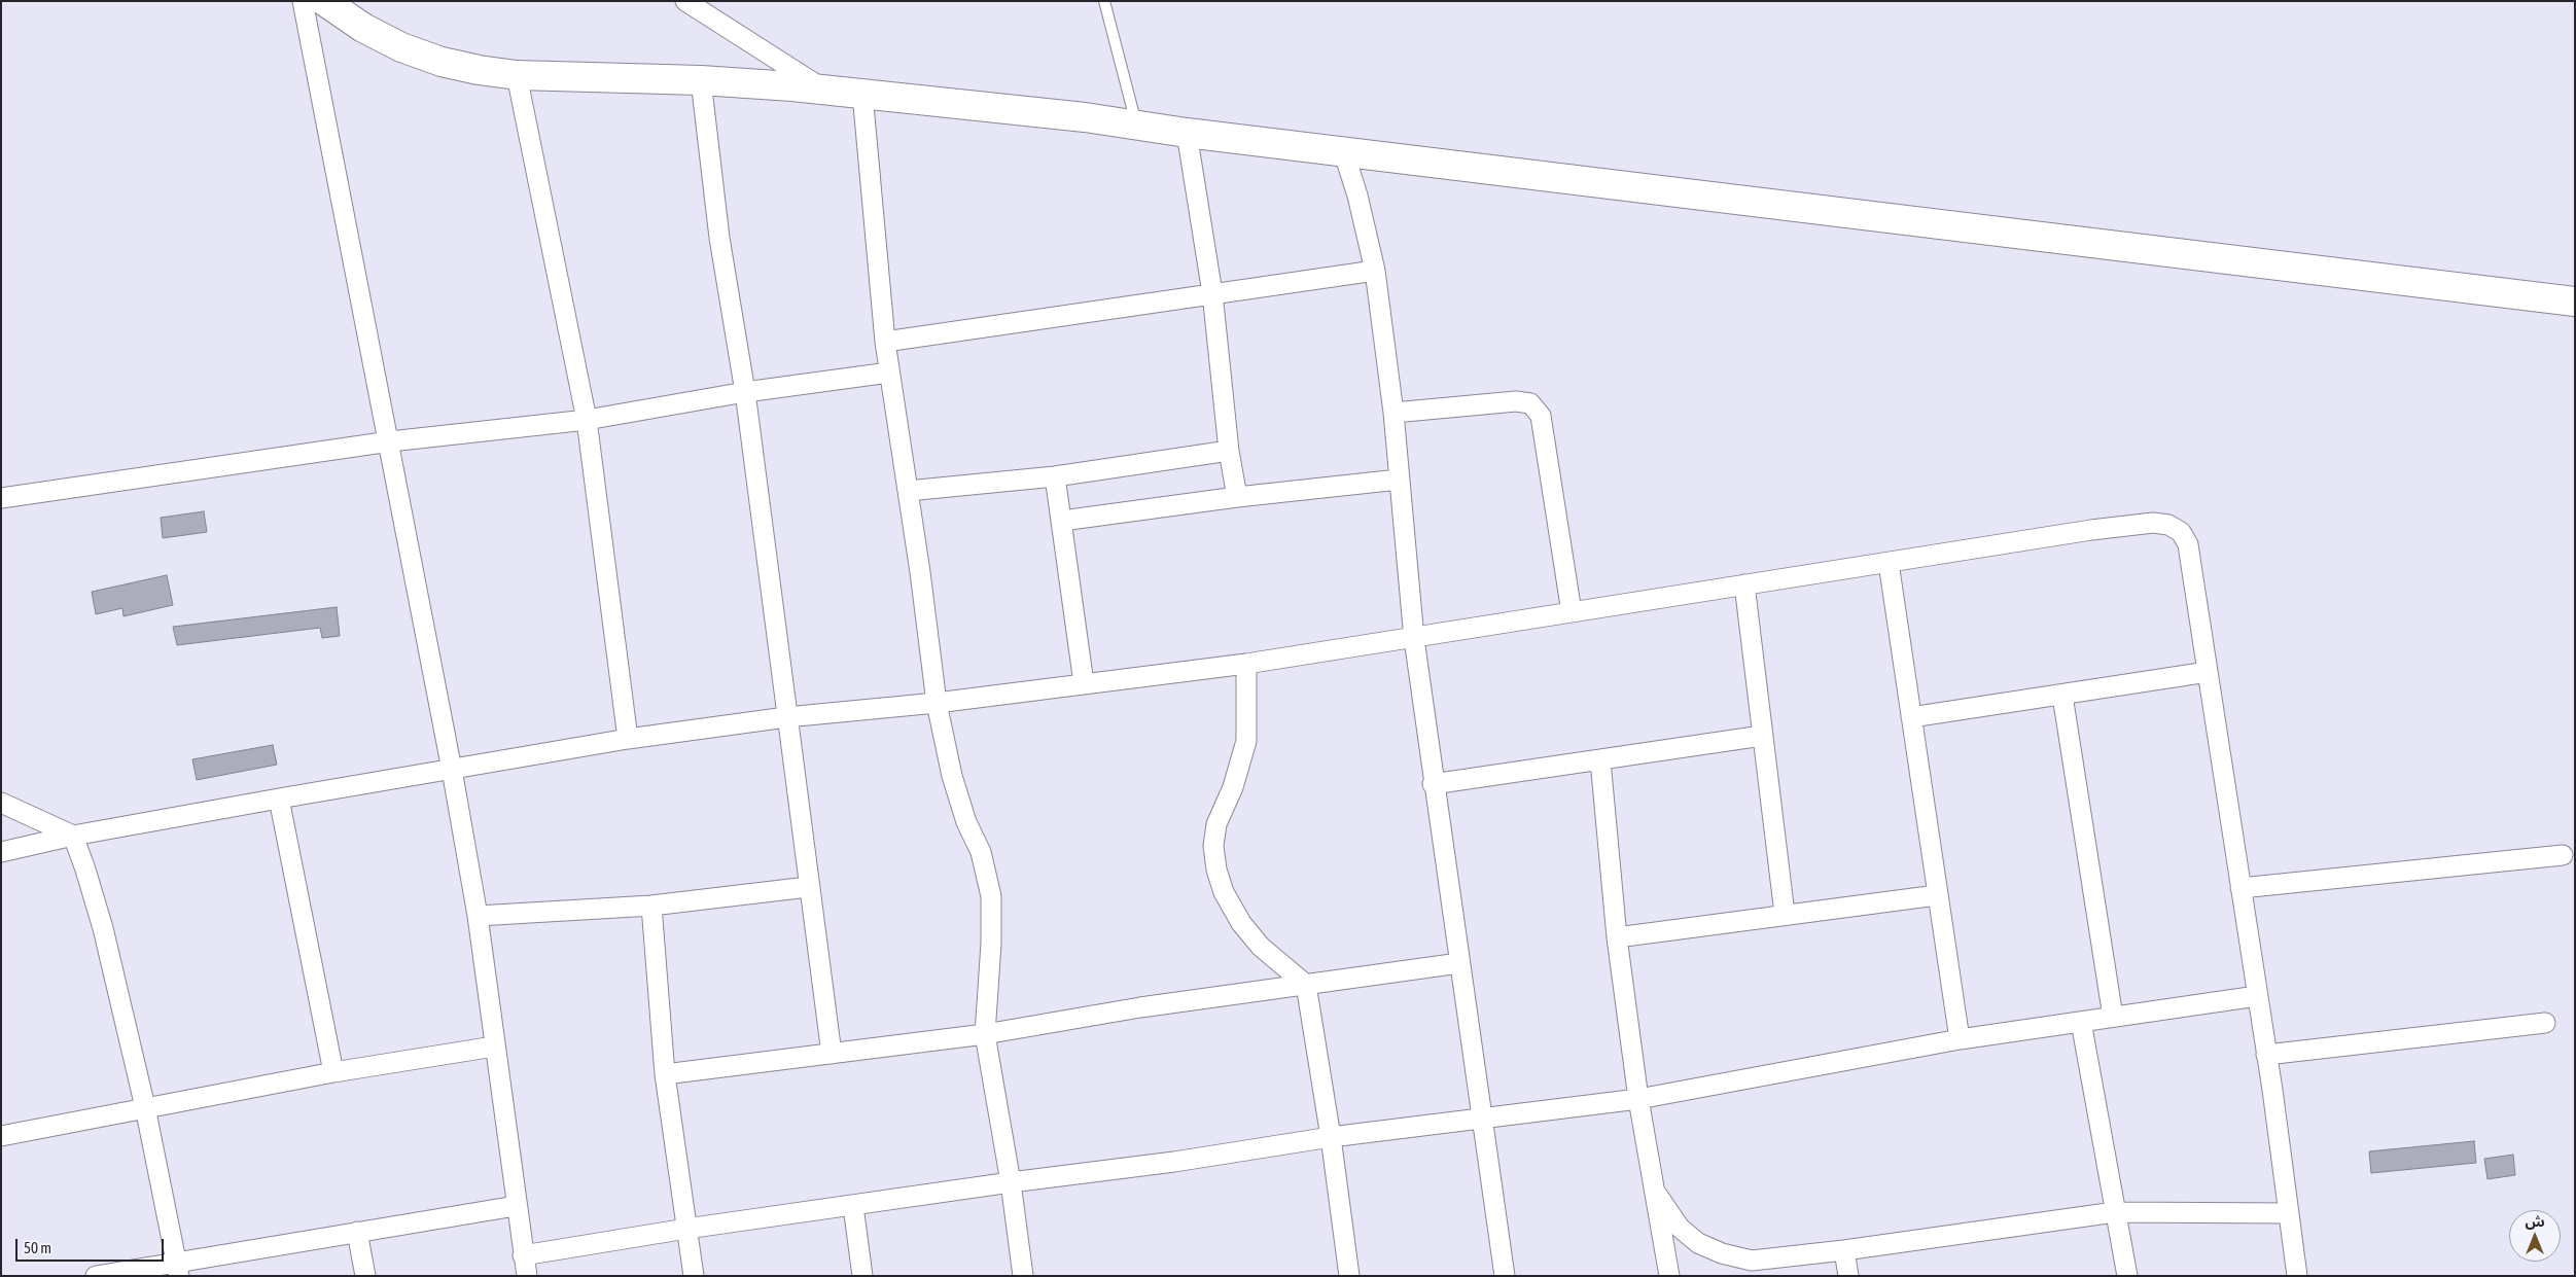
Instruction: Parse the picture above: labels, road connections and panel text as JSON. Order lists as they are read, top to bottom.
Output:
{
  "scale_bar": "50 m",
  "north": "top"
}
